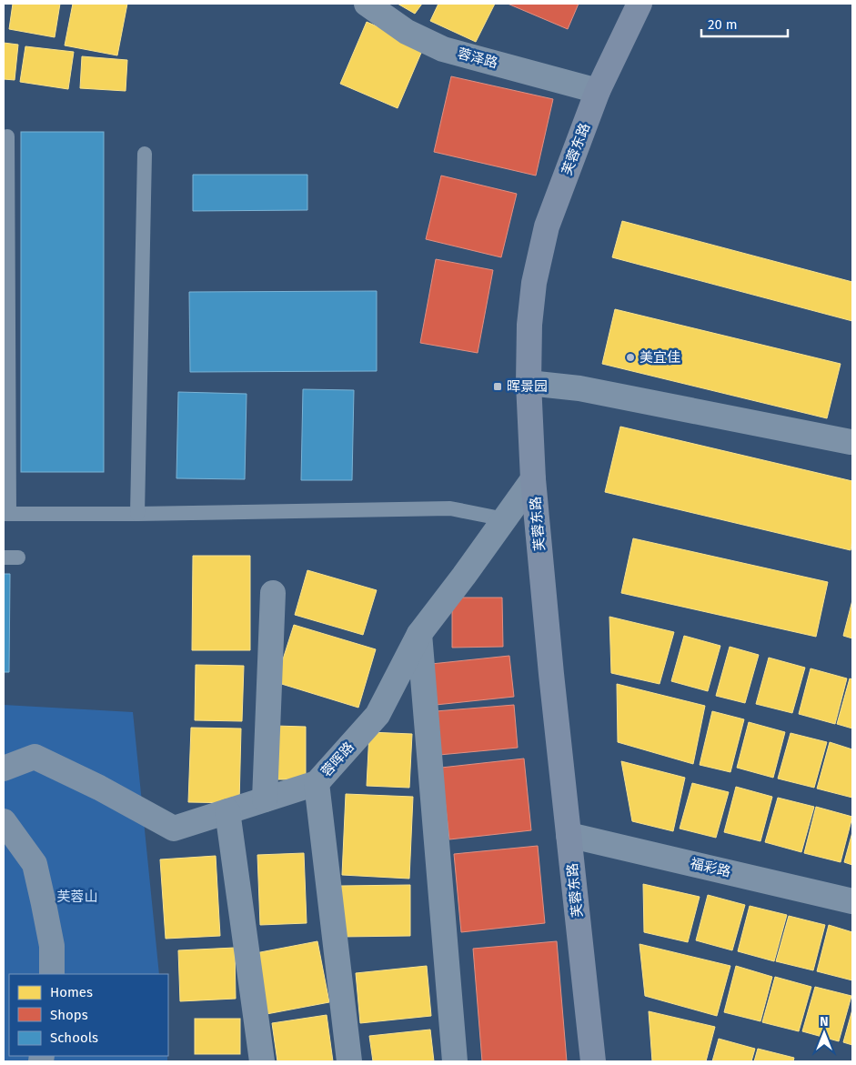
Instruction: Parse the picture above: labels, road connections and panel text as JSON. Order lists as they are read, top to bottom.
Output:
{
  "streets": {
    "main road": ["芙蓉东路"],
    "street": ["蓉泽路", "蓉晖路", "福彩路"]
  },
  "crossings": [
    ["蓉泽路", "芙蓉东路"],
    ["芙蓉东路", "蓉晖路"],
    ["芙蓉东路", "福彩路"]
  ],
  "parks": ["芙蓉山"],
  "places": {
    "other": ["美宜佳"],
    "transit": ["晖景园"]
  },
  "legend": ["Homes", "Shops", "Schools"],
  "scale_bar": "20 m",
  "north": "top"
}
